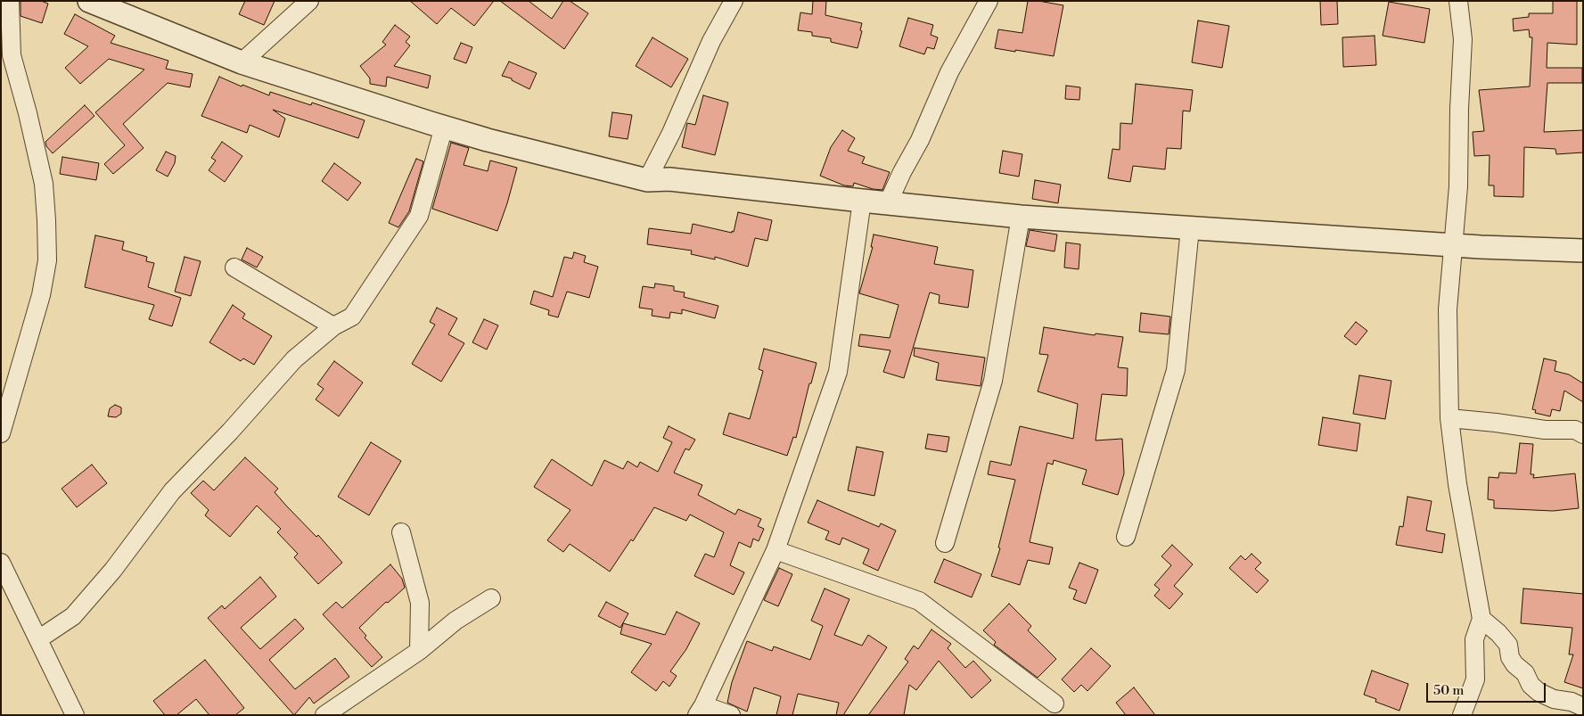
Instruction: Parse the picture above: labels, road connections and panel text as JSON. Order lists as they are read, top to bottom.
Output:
{
  "scale_bar": "50 m"
}
